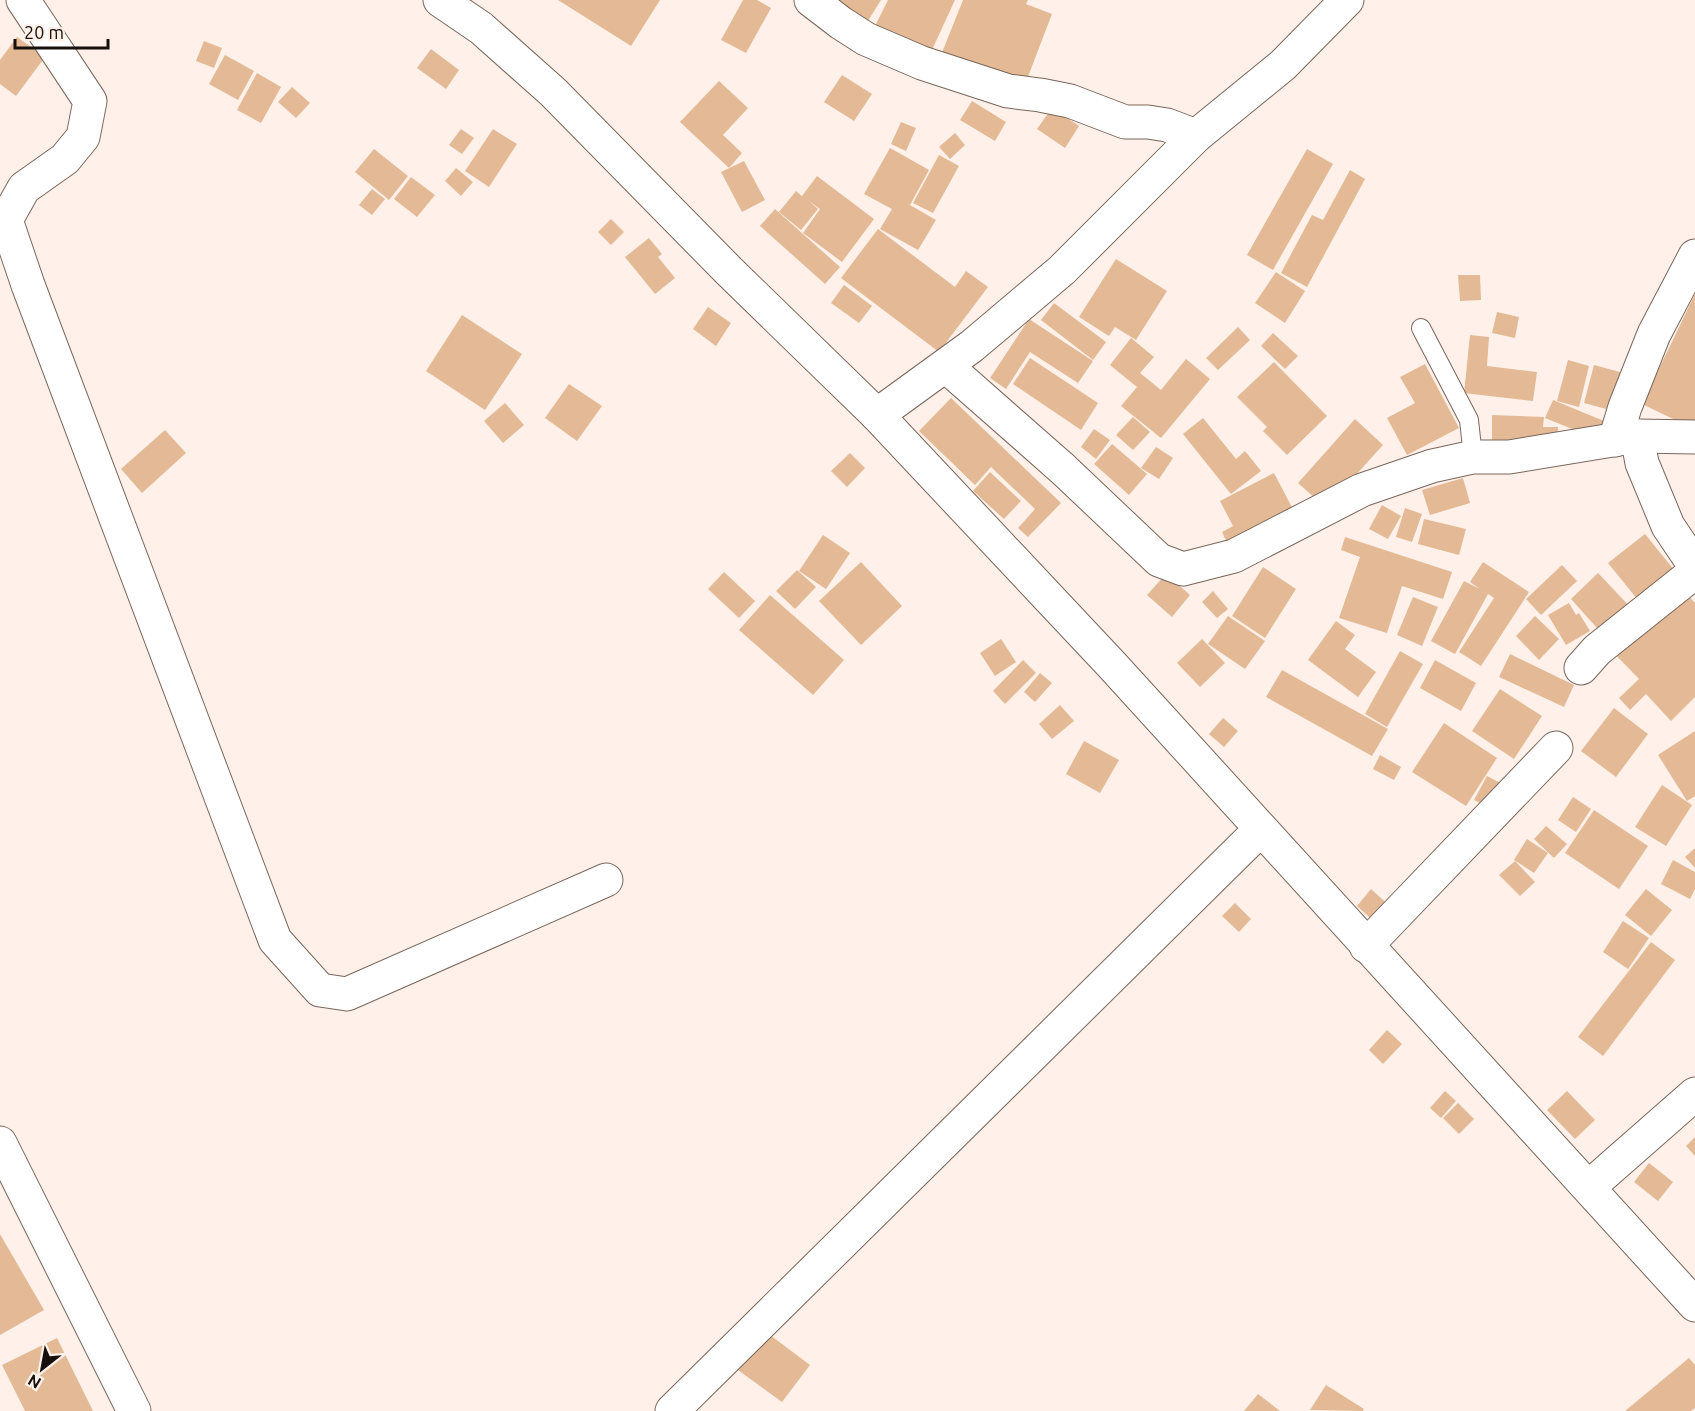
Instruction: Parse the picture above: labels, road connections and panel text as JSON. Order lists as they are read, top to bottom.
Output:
{
  "scale_bar": "20 m",
  "north": "bottom left"
}
